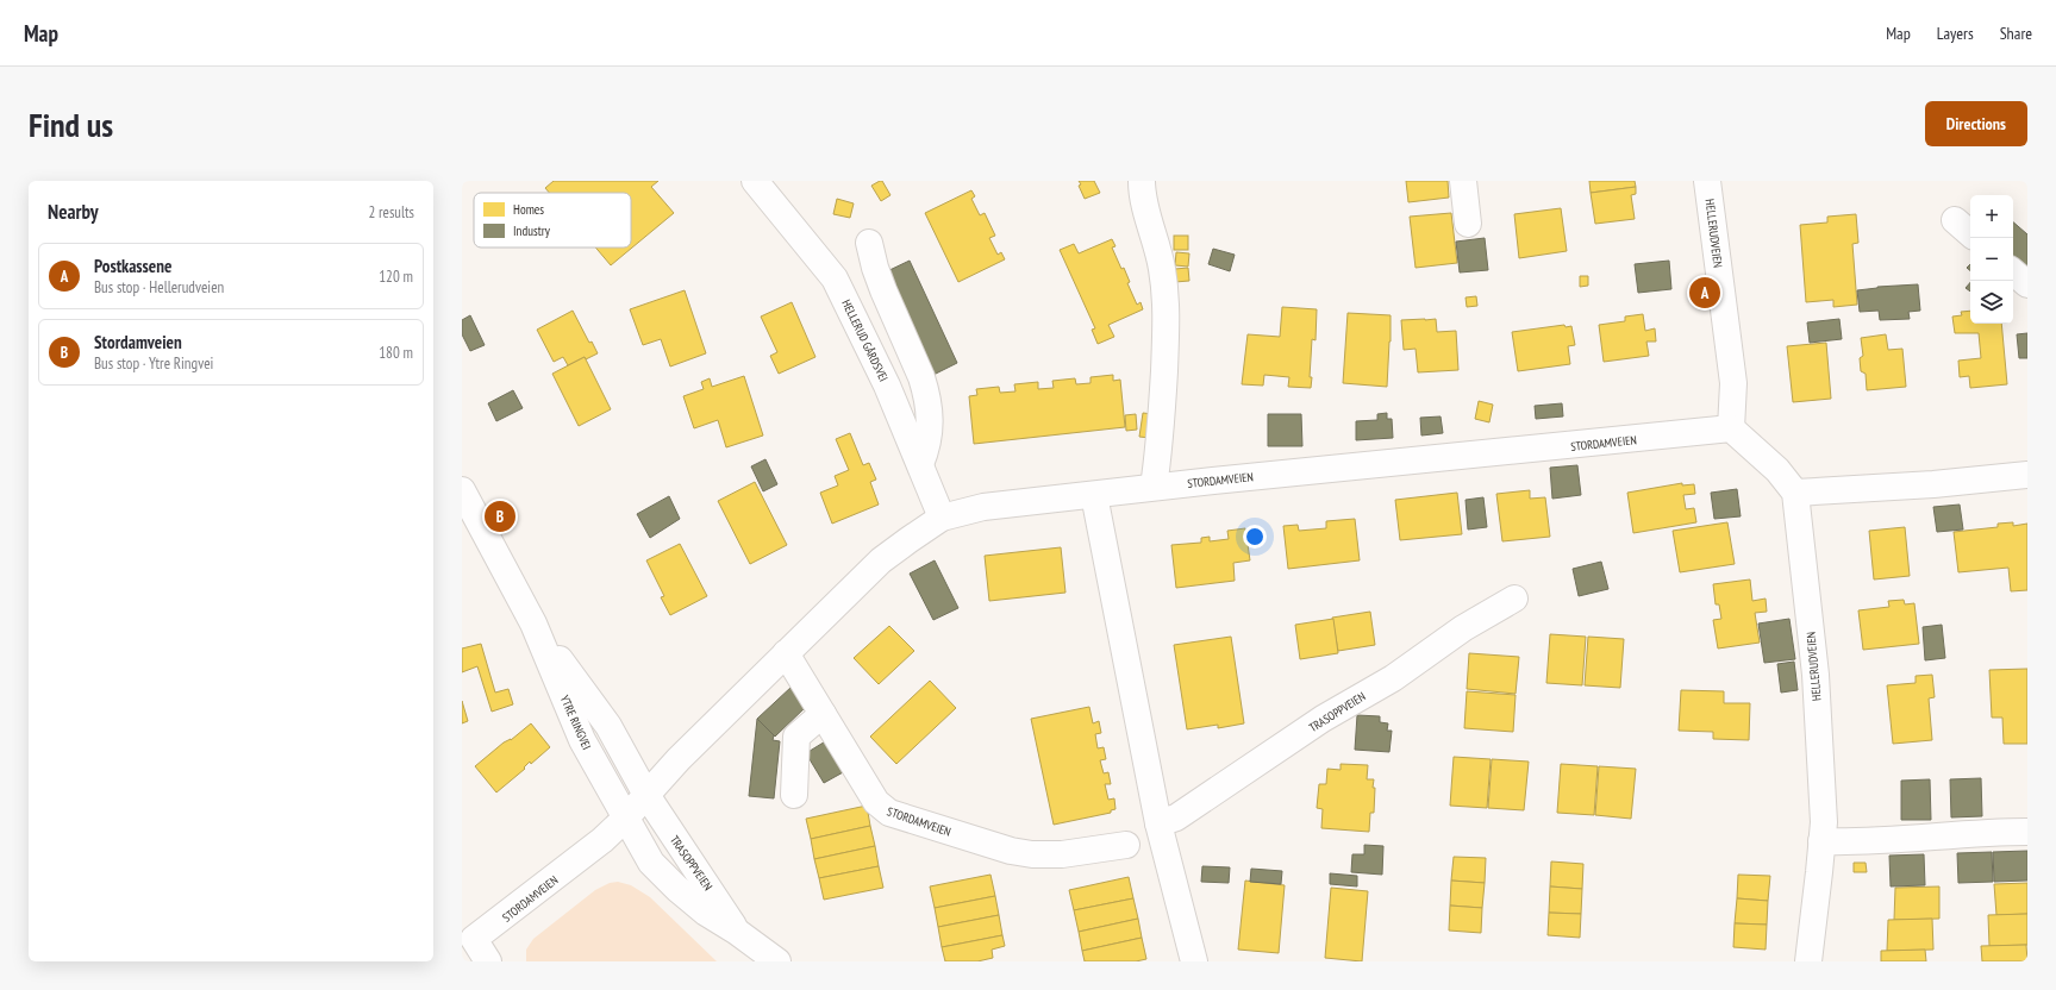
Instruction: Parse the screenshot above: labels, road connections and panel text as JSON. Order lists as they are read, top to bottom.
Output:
{
  "streets": {
    "street": [
      "HELLERUDVEIEN",
      "HELLERUD GÅRDSVEI",
      "STORDAMVEIEN",
      "TRASOPPVEIEN",
      "YTRE RINGVEI"
    ]
  },
  "crossings": [
    ["HELLERUDVEIEN", "STORDAMVEIEN"],
    ["HELLERUD GÅRDSVEI", "STORDAMVEIEN"],
    ["STORDAMVEIEN", "TRASOPPVEIEN"],
    ["STORDAMVEIEN", "YTRE RINGVEI"],
    ["TRASOPPVEIEN", "YTRE RINGVEI"]
  ],
  "legend": ["Homes", "Industry"],
  "page": {
    "header": "Map",
    "nav": ["Map", "Layers", "Share"],
    "buttons": "Directions",
    "title": "Find us",
    "heading": ["Nearby", "2 results"],
    "map_buttons": ["+", "−"],
    "list": [
      {
        "mark": "A",
        "name": "Postkassene",
        "note": "Bus stop · Hellerudveien",
        "value": "120 m"
      },
      {
        "mark": "B",
        "name": "Stordamveien",
        "note": "Bus stop · Ytre Ringvei",
        "value": "180 m"
      }
    ],
    "pins": ["A", "B"]
  }
}
